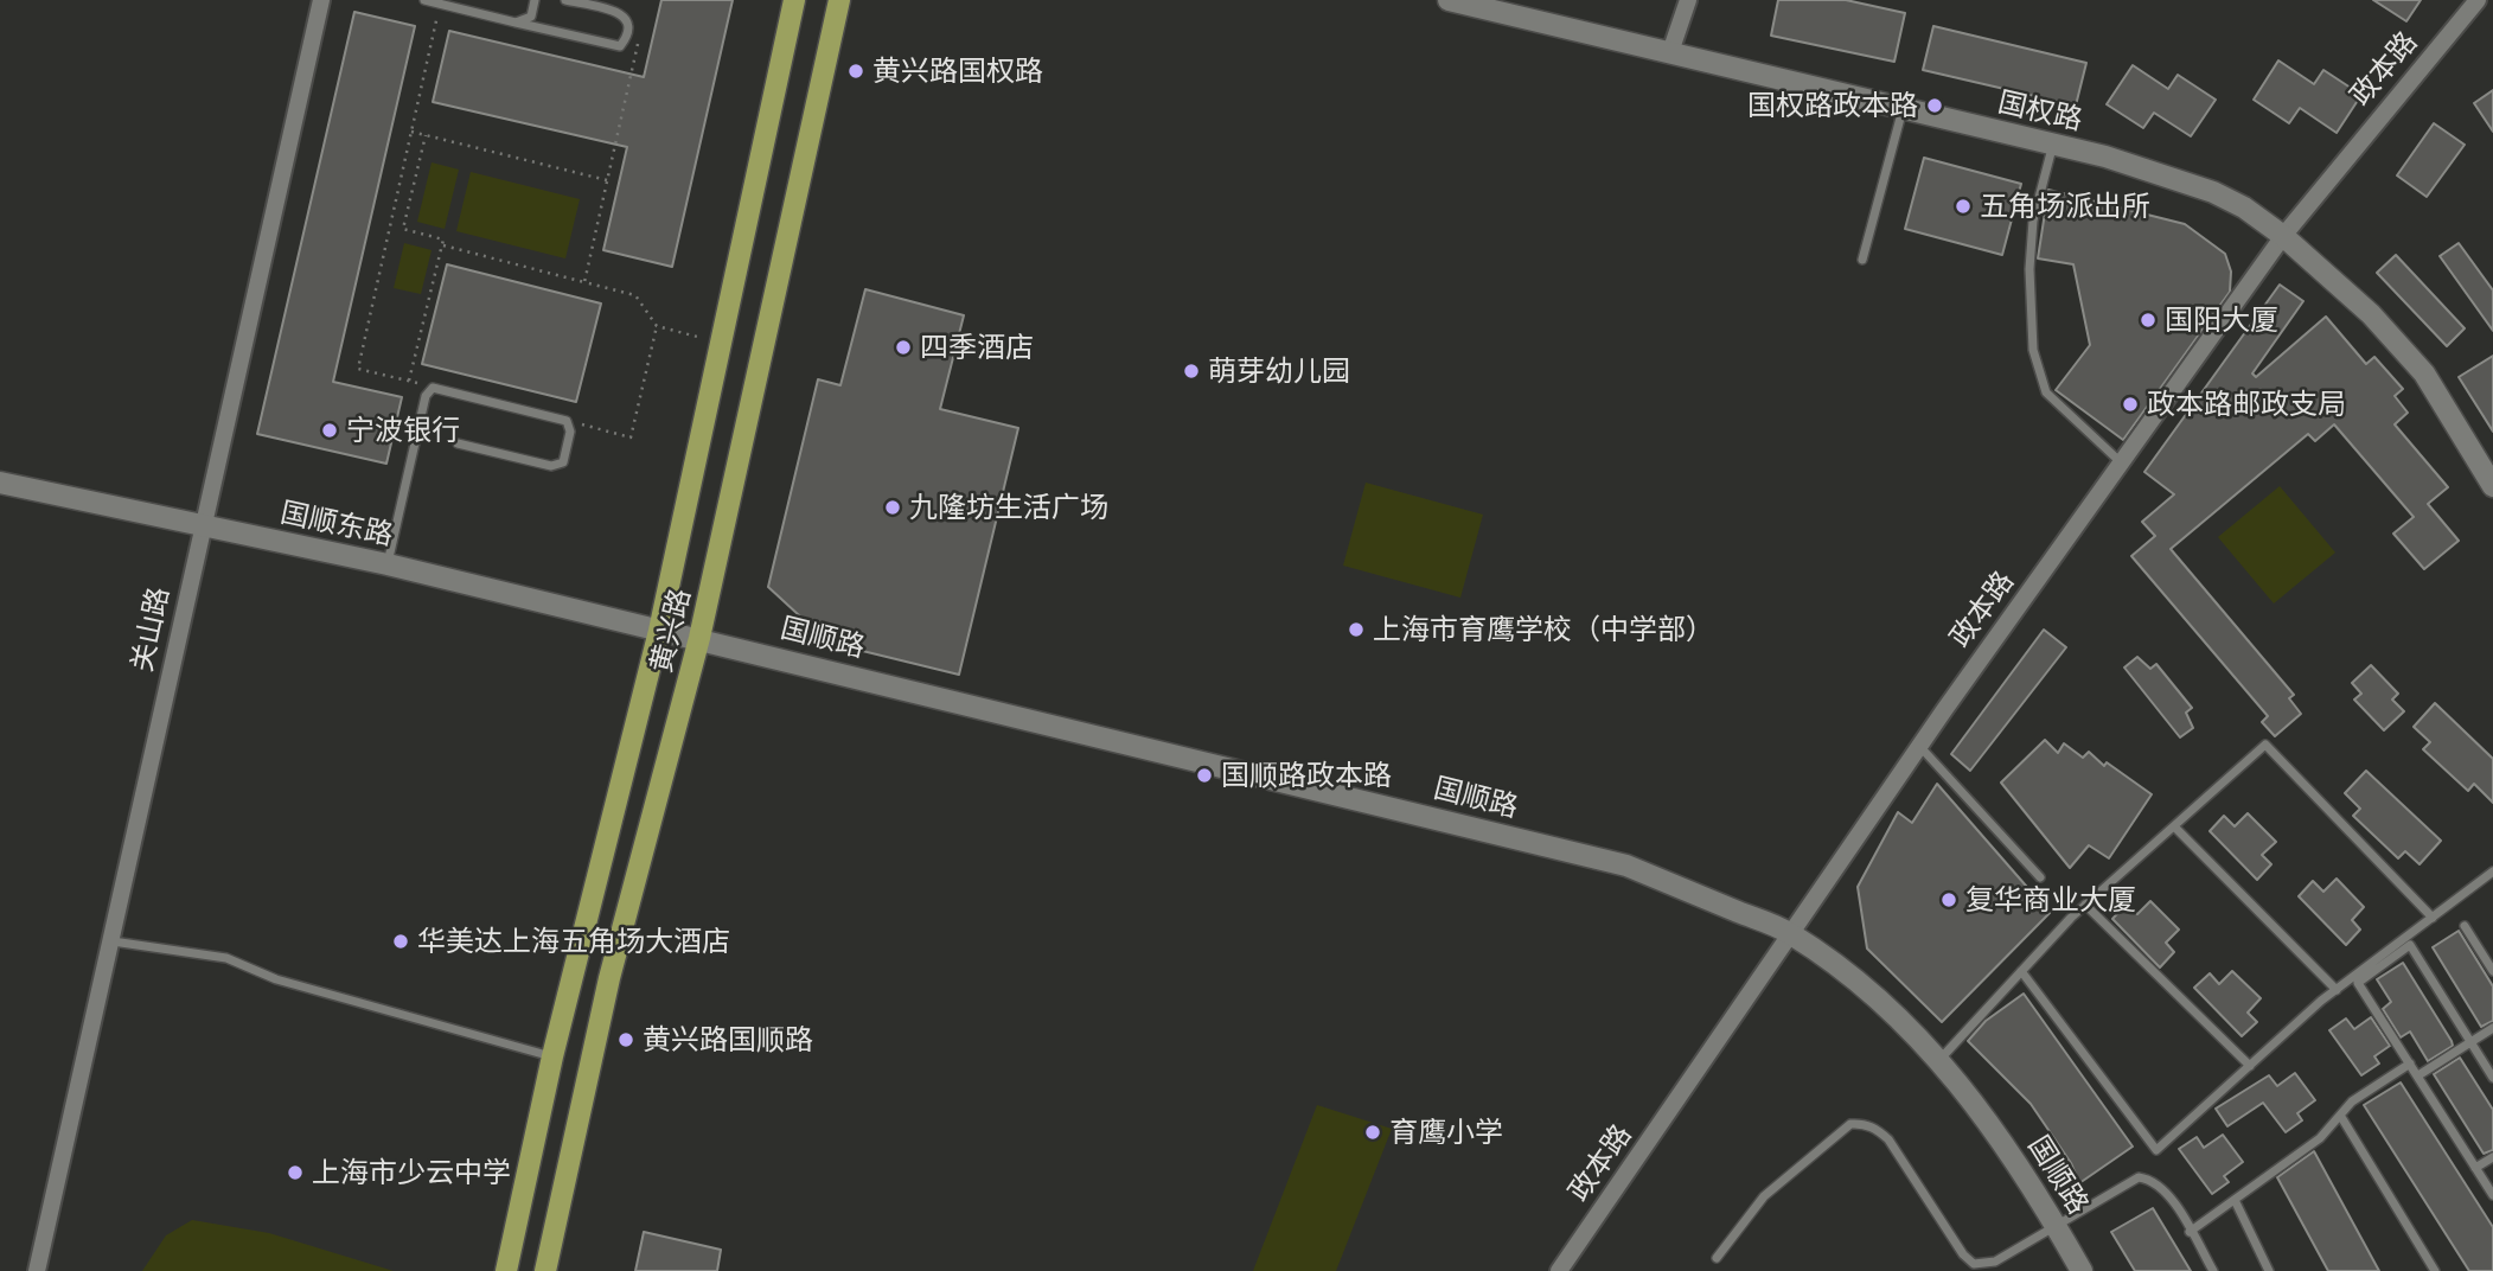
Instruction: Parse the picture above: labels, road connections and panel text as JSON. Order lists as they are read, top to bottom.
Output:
{
  "streets": {
    "main road": ["黄兴路"],
    "street": [
      "政本路",
      "国权路",
      "国顺东路",
      "关山路",
      "国顺路"
    ]
  },
  "crossings": [
    ["政本路", "国权路"],
    ["政本路", "国顺路"],
    ["国顺东路", "关山路"],
    ["国顺东路", "黄兴路"],
    ["国顺东路", "国顺路"],
    ["黄兴路", "国顺路"]
  ],
  "places": [
    "黄兴路国权路",
    "国权路政本路",
    "五角场派出所",
    "国阳大厦",
    "四季酒店",
    "萌芽幼儿园",
    "政本路邮政支局",
    "宁波银行",
    "九隆坊生活广场",
    "上海市育鹰学校（中学部）",
    "国顺路政本路",
    "复华商业大厦",
    "华美达上海五角场大酒店",
    "黄兴路国顺路",
    "育鹰小学",
    "上海市少云中学"
  ]
}
